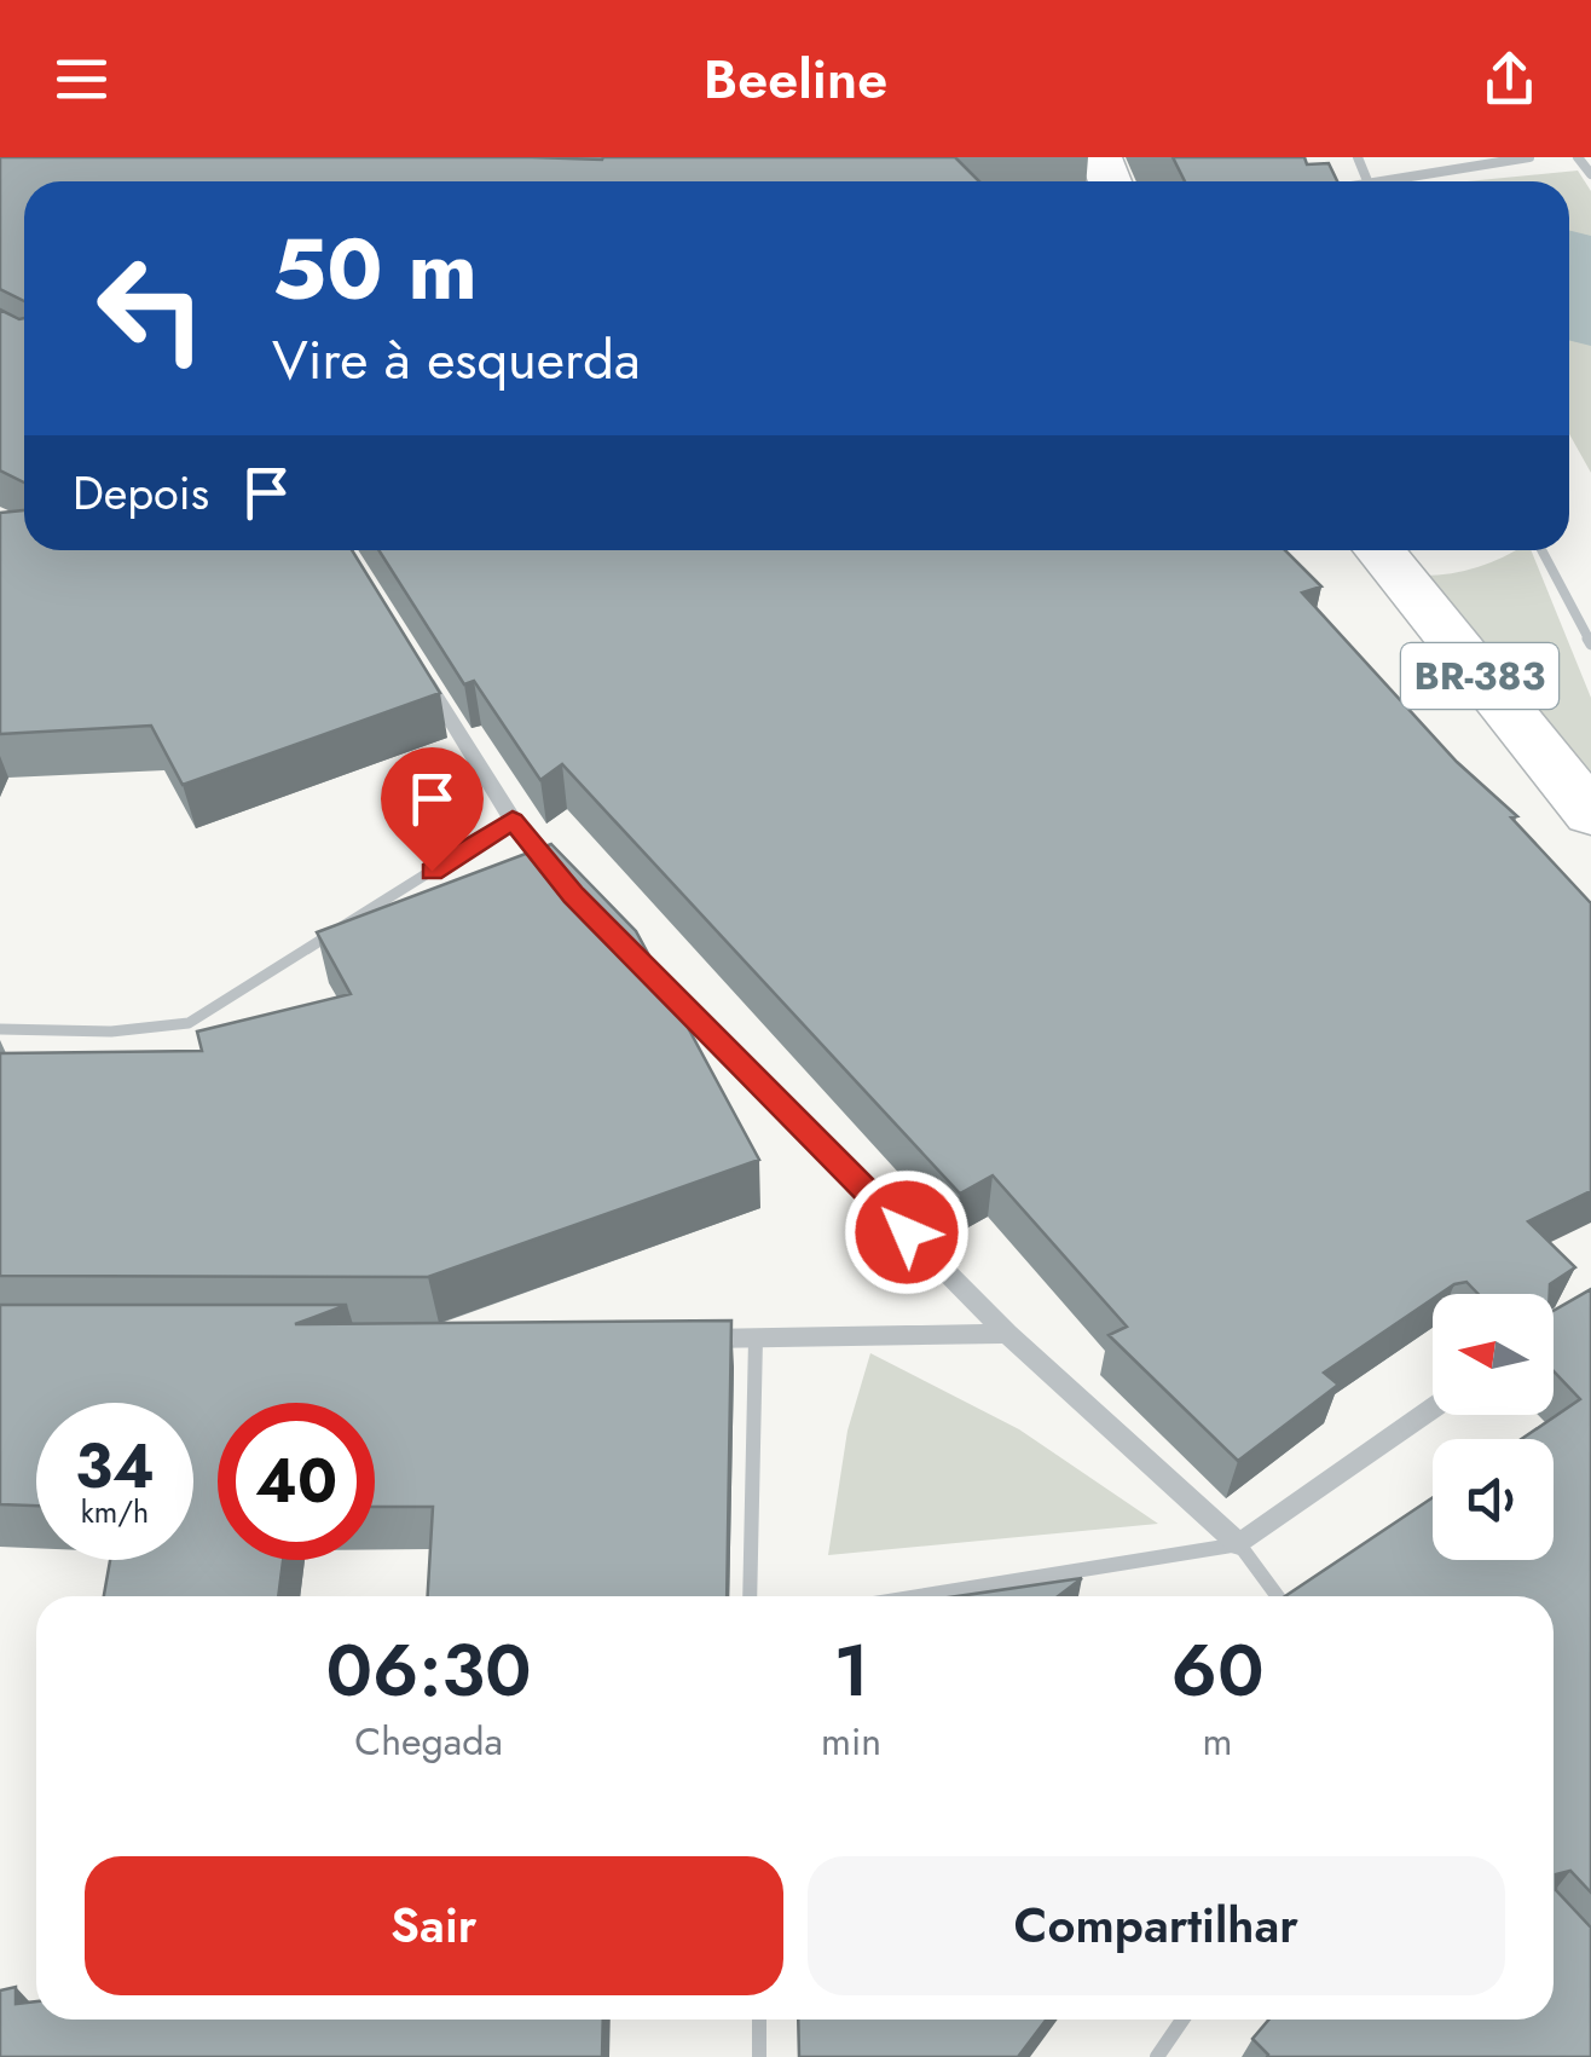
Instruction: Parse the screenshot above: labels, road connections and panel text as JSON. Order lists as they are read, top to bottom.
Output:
{
  "streets": {
    "highway": ["BR-383"]
  },
  "north": "left",
  "page": {
    "header": "Beeline",
    "turn": ["50 m", "Vire à esquerda"],
    "then": "Depois",
    "speed": "34 km/h",
    "limit": "40",
    "eta": [
      "06:30",
      "Chegada",
      "1",
      "min",
      "60",
      "m"
    ],
    "buttons": ["Sair", "Compartilhar"]
  }
}
